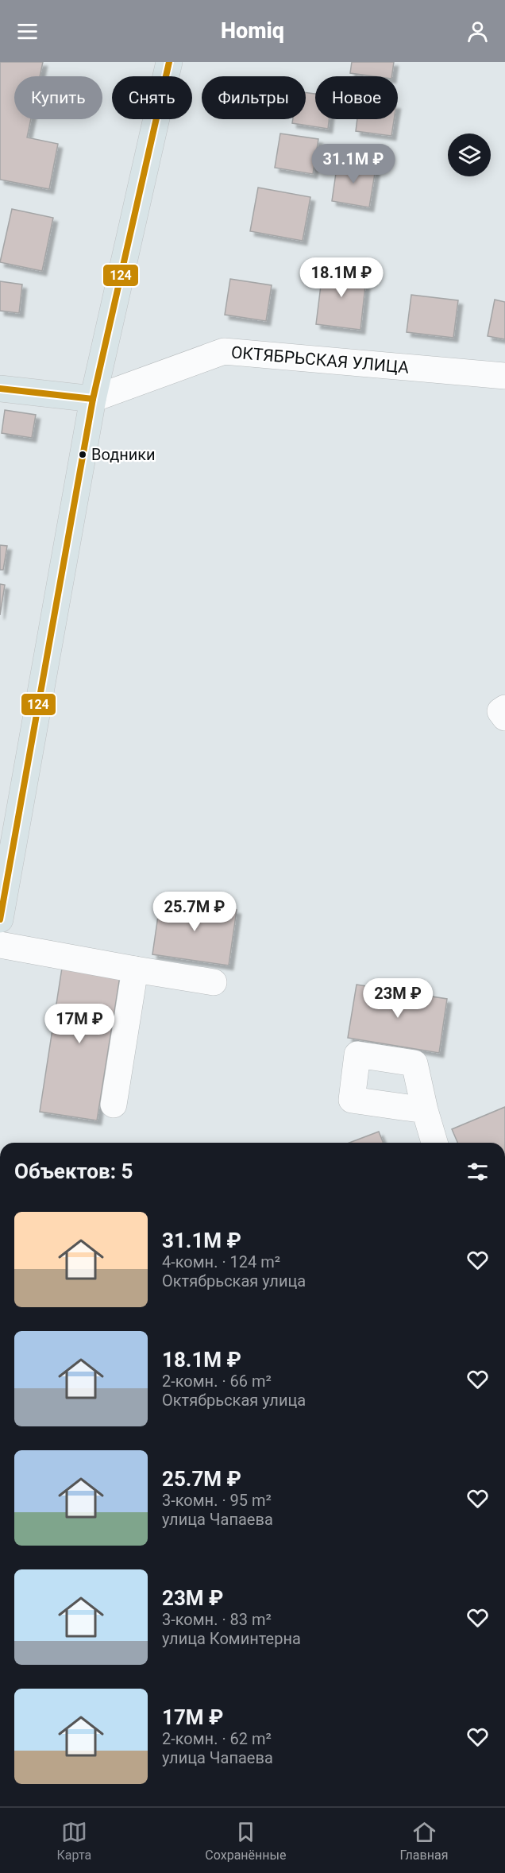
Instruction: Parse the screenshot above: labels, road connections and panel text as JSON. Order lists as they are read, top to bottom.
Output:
{
  "streets": {
    "main road": ["ОКТЯБРЬСКАЯ УЛИЦА"]
  },
  "places": ["Водники"],
  "lines": ["transit line 124"],
  "page": {
    "header": "Homiq",
    "chip": [
      "Купить",
      "Снять",
      "Фильтры",
      "Новое"
    ],
    "price": [
      "31.1M ₽",
      "18.1M ₽",
      "25.7M ₽",
      "23M ₽",
      "17M ₽"
    ],
    "heading": "Объектов: 5",
    "list": [
      {
        "name": "31.1M ₽",
        "note": "4-комн. · 124 m² · Октябрьская улица"
      },
      {
        "name": "18.1M ₽",
        "note": "2-комн. · 66 m² · Октябрьская улица"
      },
      {
        "name": "25.7M ₽",
        "note": "3-комн. · 95 m² · улица Чапаева"
      },
      {
        "name": "23M ₽",
        "note": "3-комн. · 83 m² · улица Коминтерна"
      },
      {
        "name": "17M ₽",
        "note": "2-комн. · 62 m² · улица Чапаева"
      }
    ],
    "tabs": ["Карта", "Сохранённые", "Главная"]
  }
}
